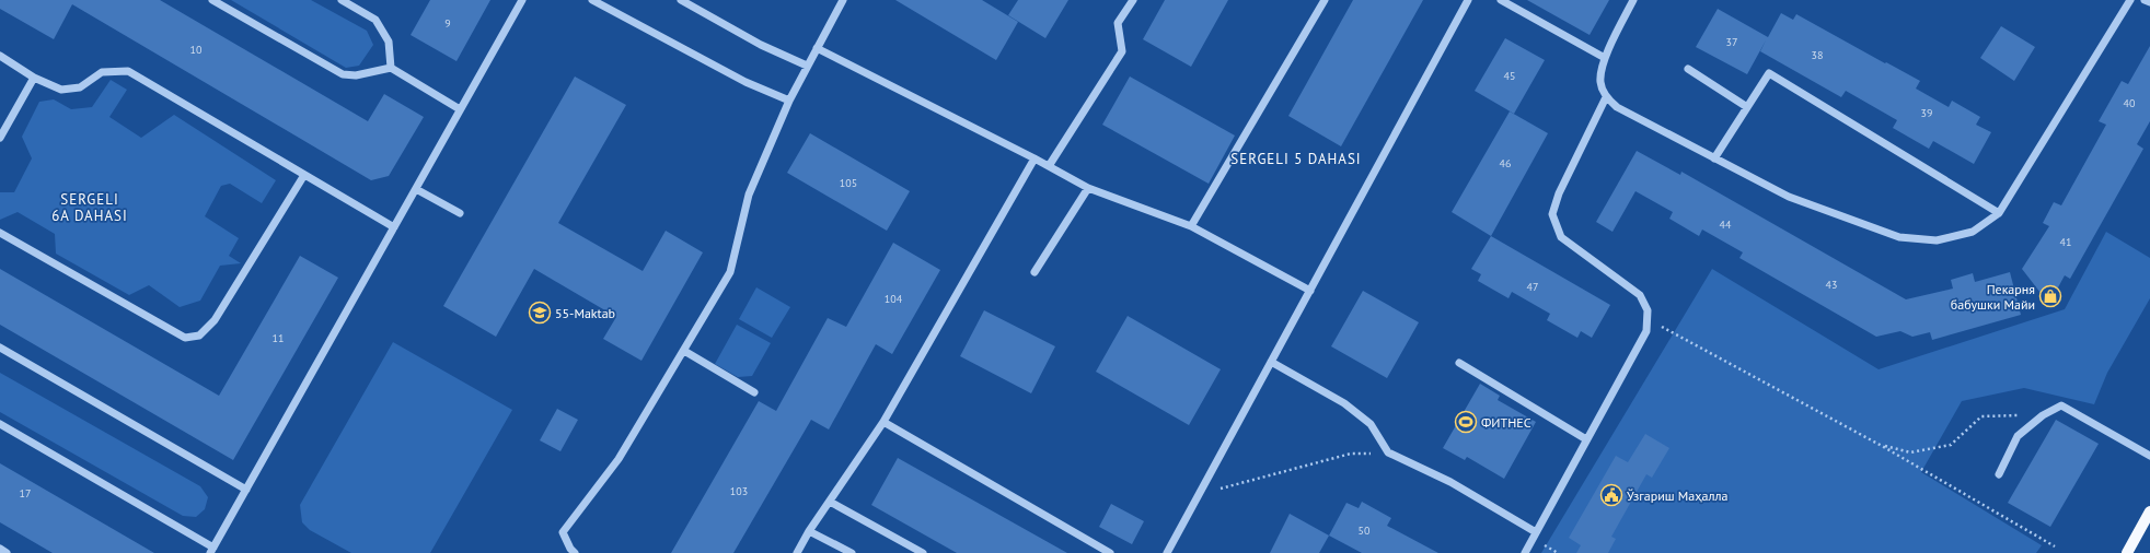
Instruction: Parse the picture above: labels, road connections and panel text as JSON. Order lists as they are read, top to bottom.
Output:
{
  "districts": ["SERGELI 5 DAHASI", "SERGELI 6A DAHASI"],
  "places": {
    "shop": ["Пекарня бабушки Майи"],
    "school or university": ["55-Maktab"],
    "sports": ["ФИТНЕС"],
    "public building": ["Ўзгариш Маҳалла"]
  },
  "house_numbers": [
    "9",
    "37",
    "10",
    "38",
    "45",
    "40",
    "39",
    "46",
    "105",
    "44",
    "41",
    "43",
    "47",
    "104",
    "11",
    "103",
    "17",
    "50"
  ]
}
